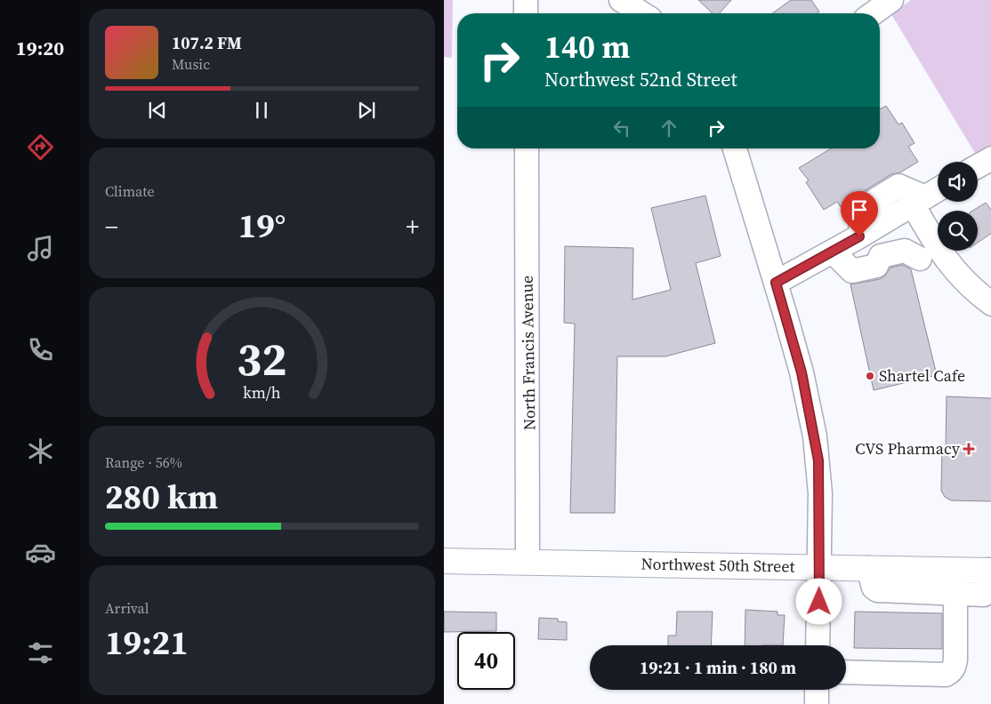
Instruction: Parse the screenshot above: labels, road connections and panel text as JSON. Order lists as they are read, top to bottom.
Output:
{
  "streets": {
    "main road": ["Northwest 50th Street"],
    "street": ["North Francis Avenue"]
  },
  "crossings": [
    ["North Francis Avenue", "Northwest 50th Street"]
  ],
  "places": {
    "other": ["Shartel Cafe"],
    "health": ["CVS Pharmacy"]
  },
  "page": {
    "tabs": "19:20",
    "turn": ["140 m", "Northwest 52nd Street"],
    "song": ["107.2 FM", "Music"],
    "tile": [
      "Climate",
      ["Range · 56%", "280 km"],
      ["Arrival", "19:21"]
    ],
    "heat": ["−", "19°", "+"],
    "limit": "40",
    "trip": "19:21 · 1 min · 180 m",
    "gauge": ["32", "km/h"]
  }
}
